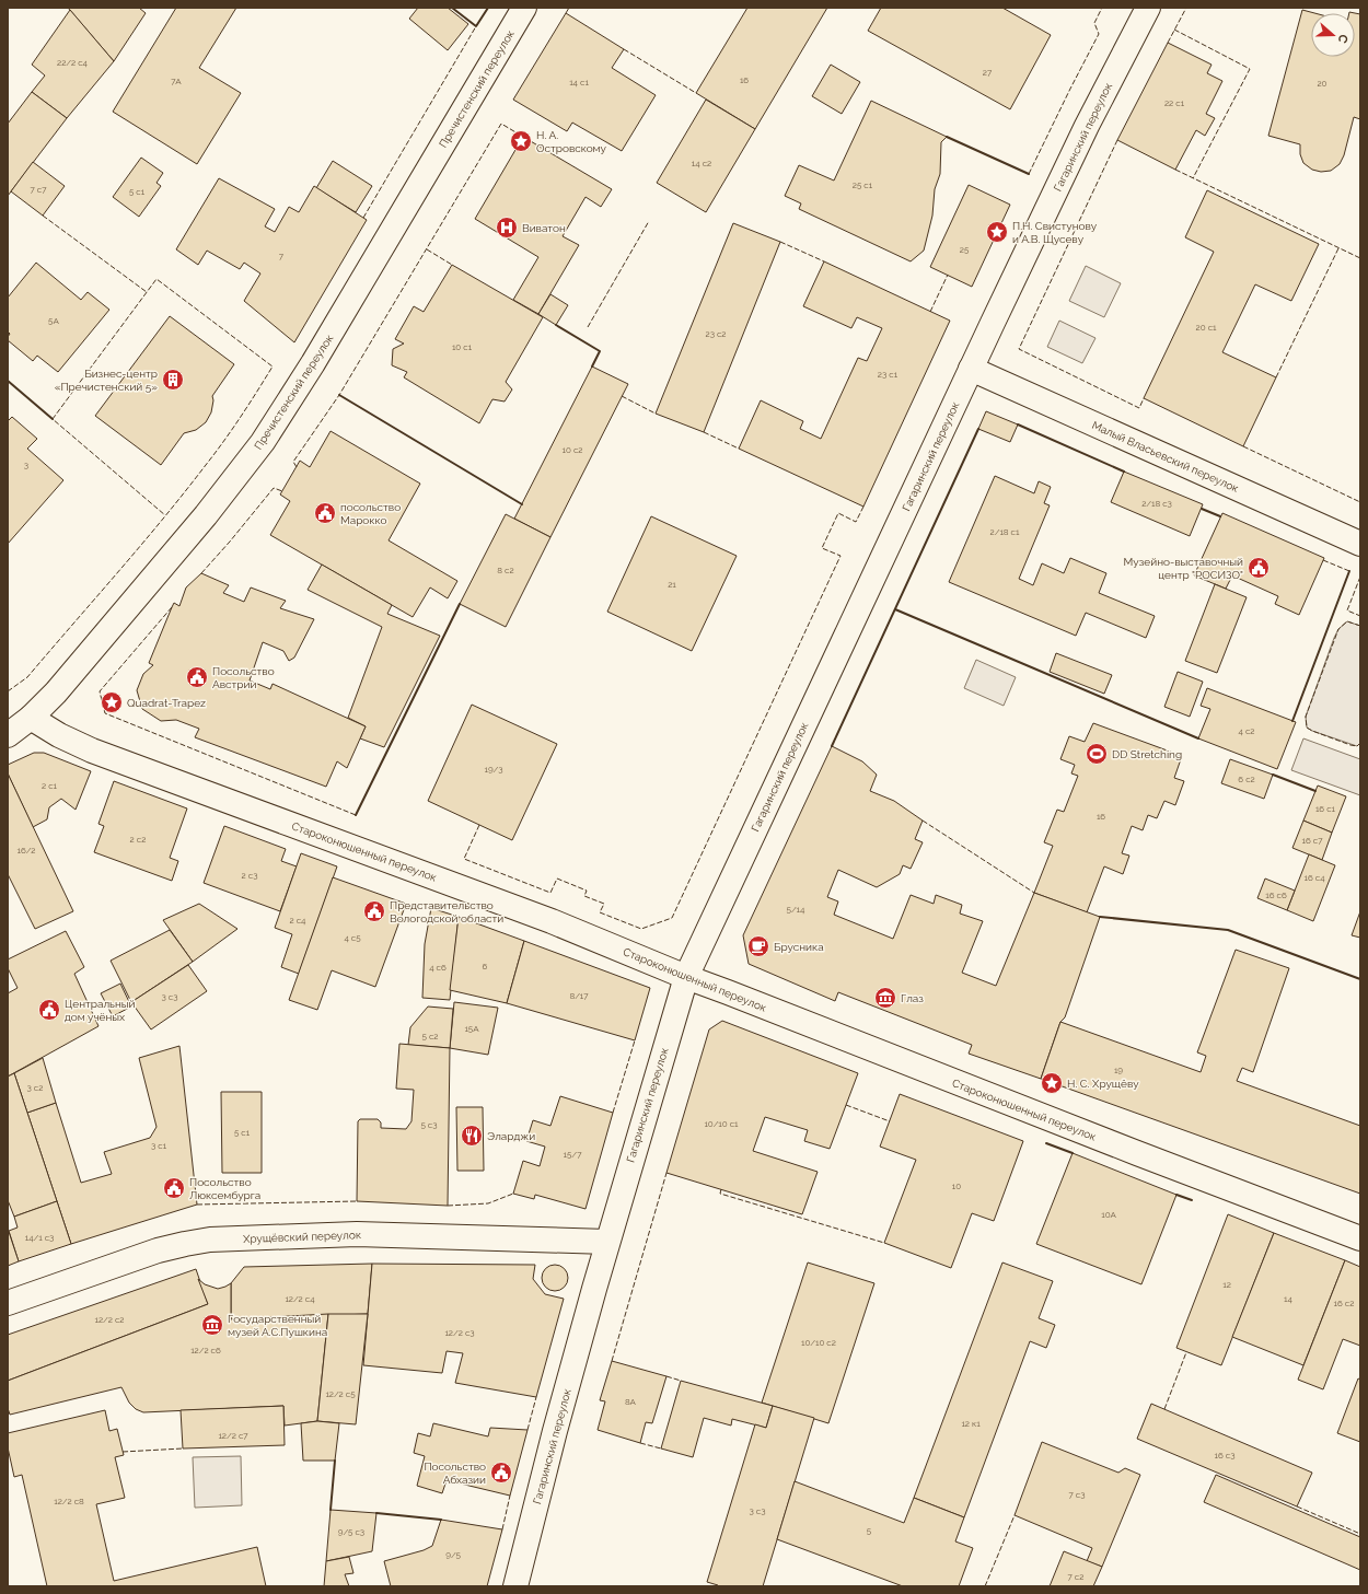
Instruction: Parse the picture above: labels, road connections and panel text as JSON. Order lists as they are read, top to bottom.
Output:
{
  "streets": {
    "street": [
      "Пречистенский переулок",
      "Гагаринский переулок",
      "Малый Власьевский переулок",
      "Староконюшенный переулок",
      "Хрущёвский переулок"
    ]
  },
  "crossings": [
    ["Пречистенский переулок", "Староконюшенный переулок"],
    ["Гагаринский переулок", "Малый Власьевский переулок"],
    ["Гагаринский переулок", "Староконюшенный переулок"],
    ["Гагаринский переулок", "Хрущёвский переулок"]
  ],
  "places": {
    "place": [
      "Н. А. Островскому",
      "П.Н. Свистунову и А.В. Щусеву",
      "Quadrat-Trapez",
      "Н. С. Хрущёву"
    ],
    "hospital": ["Виватон"],
    "building": ["Бизнес-центр «Пречистенский 5»"],
    "public building": [
      "посольство Марокко",
      "Музейно-выставочный центр \"РОСИЗО\"",
      "Посольство Австрии",
      "Представительство Вологодской области",
      "Центральный дом учёных",
      "Посольство Люксембурга",
      "Посольство Абхазии"
    ],
    "sports": ["DD Stretching"],
    "cafe": ["Брусника"],
    "museum": ["Глаз", "Государственный музей А.С.Пушкина"],
    "restaurant": ["Эларджи"]
  },
  "house_numbers": [
    "22/2 с4",
    "27",
    "16",
    "7А",
    "14 с1",
    "20",
    "22 с1",
    "14 с2",
    "25 с1",
    "7 с7",
    "5 с1",
    "25",
    "7",
    "5А",
    "20 с1",
    "23 с2",
    "10 с1",
    "23 с1",
    "10 с2",
    "3",
    "2/18 с3",
    "2/18 с1",
    "8 с2",
    "21",
    "4 с2",
    "19/3",
    "6 с2",
    "2 с1",
    "16 с1",
    "16",
    "2 с2",
    "16 с7",
    "16/2",
    "2 с3",
    "16 с4",
    "16 с6",
    "5/14",
    "2 с4",
    "4 с5",
    "6",
    "4 с6",
    "8/17",
    "3 с3",
    "15А",
    "5 с2",
    "19",
    "3 с2",
    "10/10 с1",
    "5 с3",
    "5 с1",
    "3 с1",
    "15/7",
    "10",
    "10А",
    "14/1 с3",
    "12",
    "12/2 с4",
    "14",
    "16 с2",
    "12/2 с2",
    "12/2 с3",
    "10/10 с2",
    "12/2 с6",
    "12/2 с5",
    "8А",
    "12 к1",
    "12/2 с7",
    "16 с3",
    "7 с3",
    "12/2 с8",
    "3 с3",
    "5",
    "9/5 с3",
    "9/5",
    "7 с2"
  ],
  "north": "right"
}
